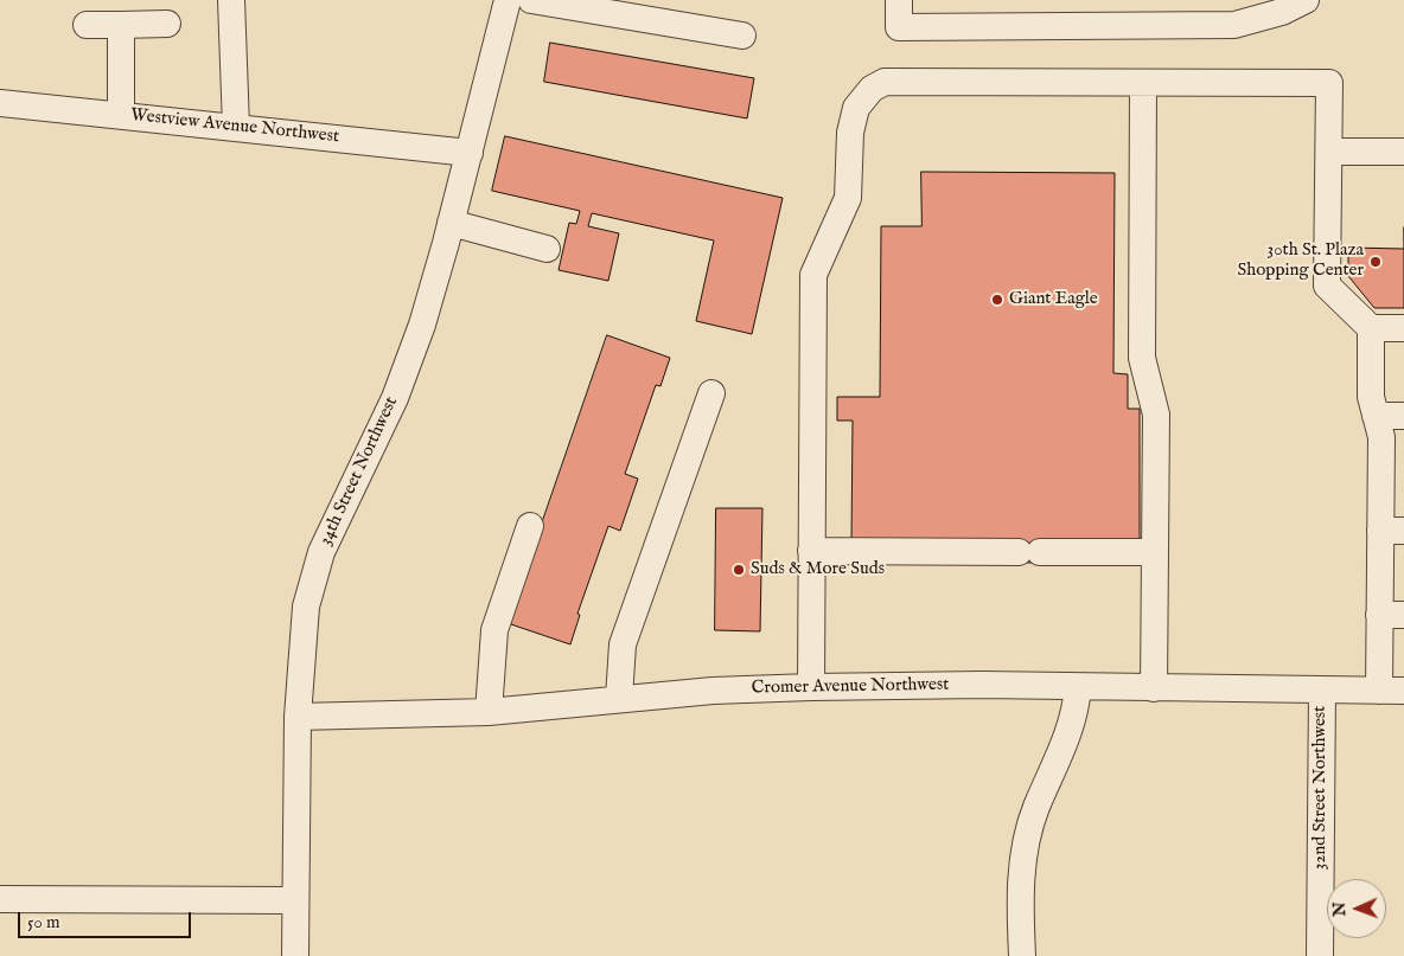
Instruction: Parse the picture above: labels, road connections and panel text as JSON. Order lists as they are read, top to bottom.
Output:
{
  "streets": {
    "street": [
      "Westview Avenue Northwest",
      "34th Street Northwest",
      "Cromer Avenue Northwest",
      "32nd Street Northwest"
    ]
  },
  "crossings": [
    ["Westview Avenue Northwest", "34th Street Northwest"],
    ["34th Street Northwest", "Cromer Avenue Northwest"],
    ["Cromer Avenue Northwest", "32nd Street Northwest"]
  ],
  "places": ["30th St. Plaza Shopping Center", "Giant Eagle", "Suds & More Suds"],
  "scale_bar": "50 m",
  "north": "left"
}
